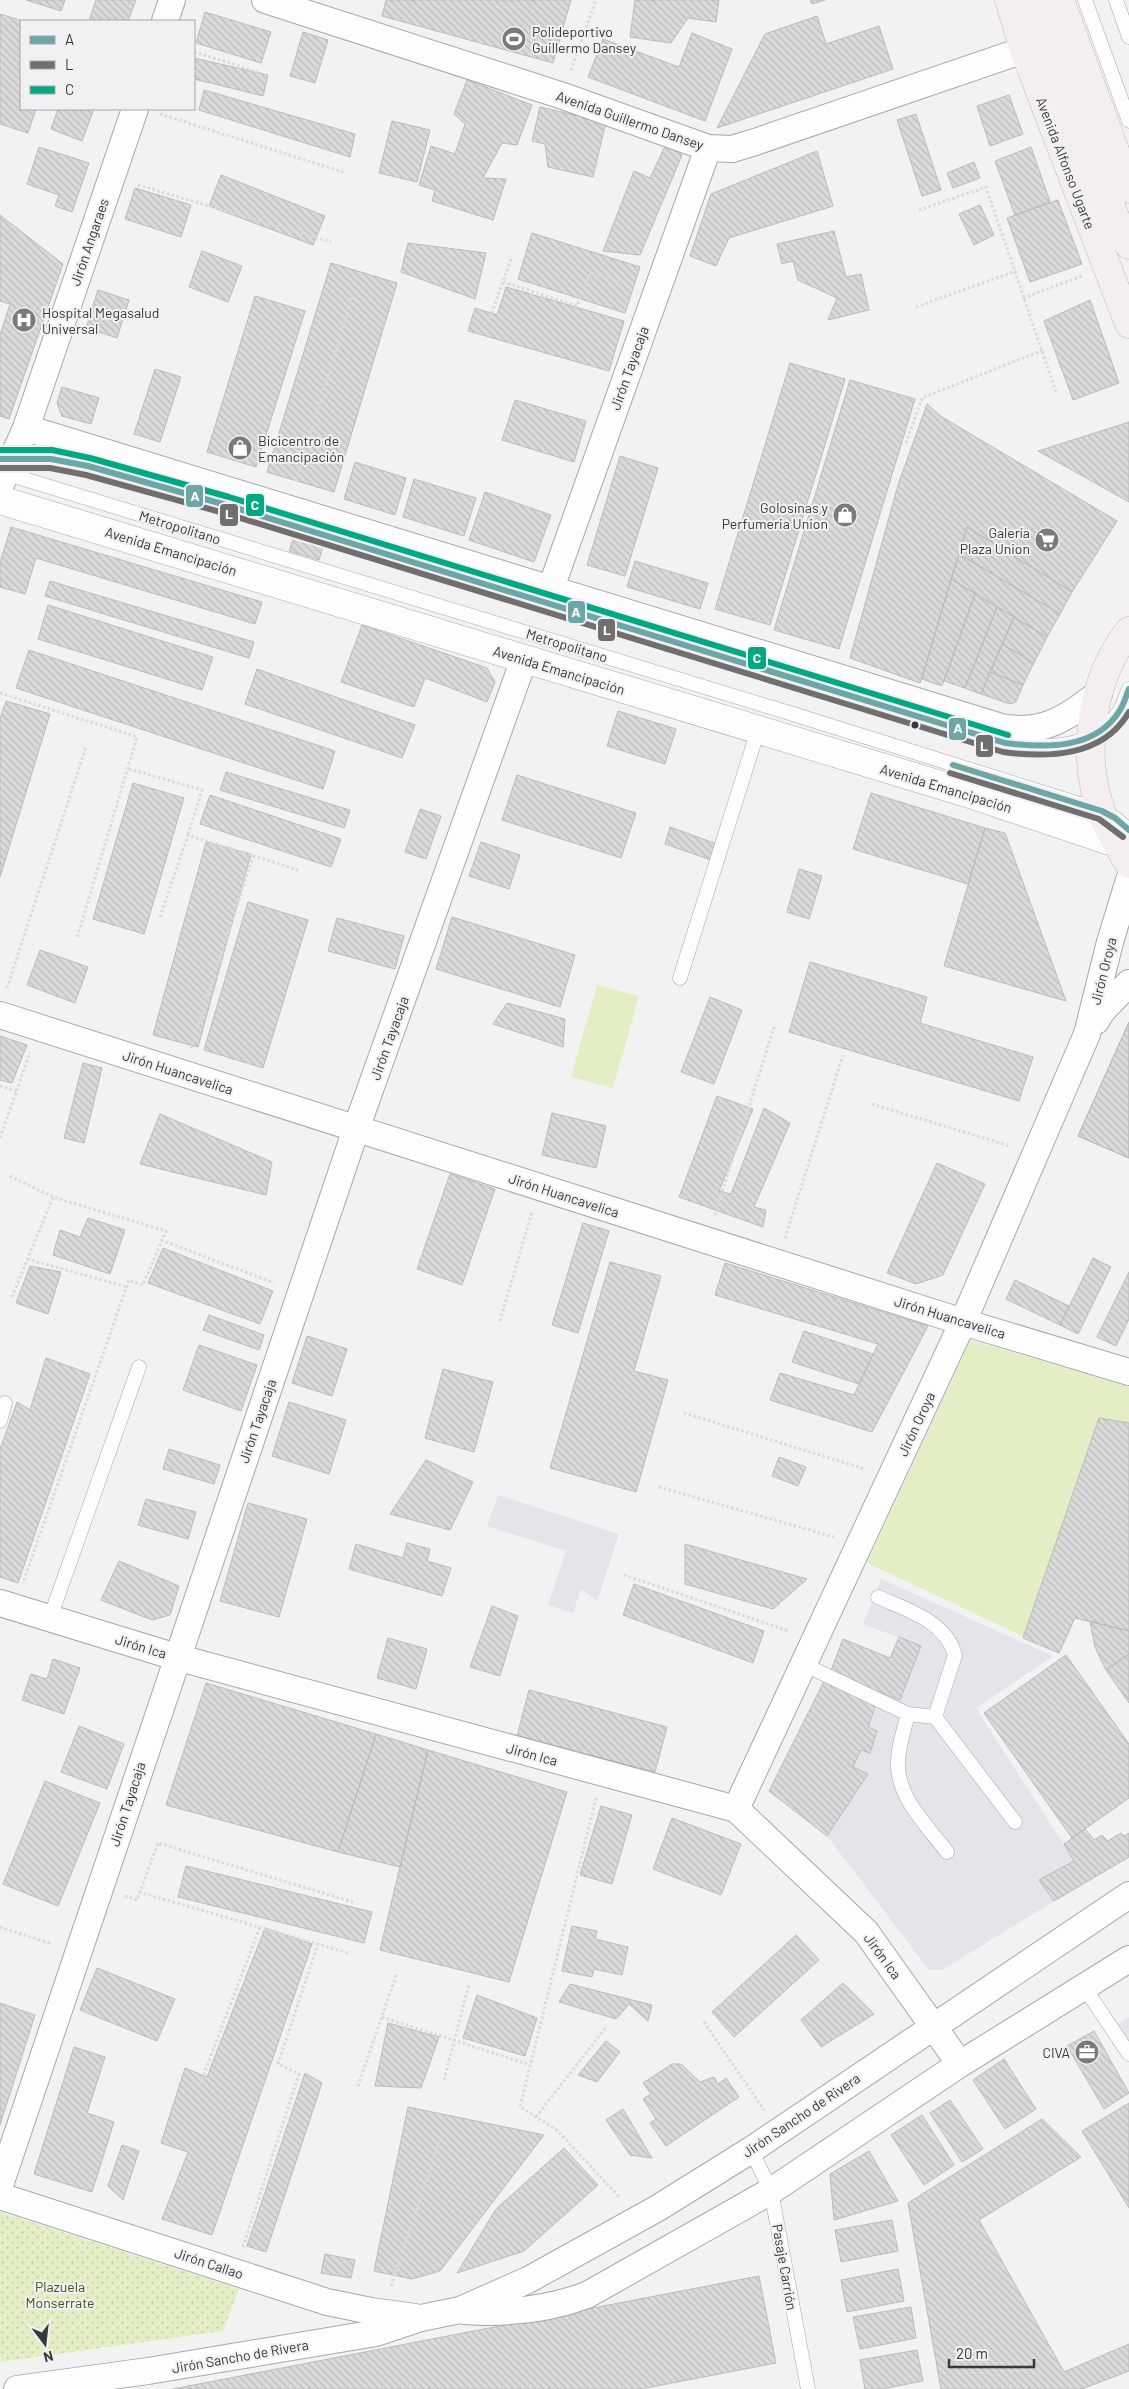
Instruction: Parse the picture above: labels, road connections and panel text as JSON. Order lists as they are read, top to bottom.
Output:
{
  "streets": {
    "main road": ["Avenida Alfonso Ugarte", "Avenida Emancipación"],
    "street": [
      "Avenida Guillermo Dansey",
      "Jirón Angaraes",
      "Jirón Tayacaja",
      "Jirón Oroya",
      "Jirón Huancavelica",
      "Jirón Ica",
      "Jirón Sancho de Rivera",
      "Jirón Callao"
    ],
    "lane": ["Metropolitano", "Pasaje Carrión"]
  },
  "crossings": [
    ["Avenida Guillermo Dansey", "Avenida Alfonso Ugarte"],
    ["Avenida Guillermo Dansey", "Jirón Tayacaja"],
    ["Jirón Angaraes", "Metropolitano"],
    ["Jirón Tayacaja", "Avenida Emancipación"],
    ["Jirón Tayacaja", "Jirón Huancavelica"],
    ["Jirón Tayacaja", "Jirón Ica"],
    ["Jirón Oroya", "Jirón Huancavelica"],
    ["Jirón Oroya", "Jirón Ica"],
    ["Jirón Ica", "Jirón Sancho de Rivera"],
    ["Jirón Sancho de Rivera", "Jirón Callao"],
    ["Jirón Sancho de Rivera", "Pasaje Carrión"]
  ],
  "parks": ["Plazuela Monserrate"],
  "places": {
    "sports": ["Polideportivo Guillermo Dansey"],
    "hospital": ["Hospital Megasalud Universal"],
    "shop": ["Bicicentro de Emancipación", "Golosinas y Perfumeria Union"],
    "supermarket": ["Galería Plaza Union"],
    "office": ["CIVA"]
  },
  "lines": ["transit line C", "transit line A", "transit line L"],
  "legend": ["A", "L", "C"],
  "scale_bar": "20 m",
  "north": "bottom"
}
